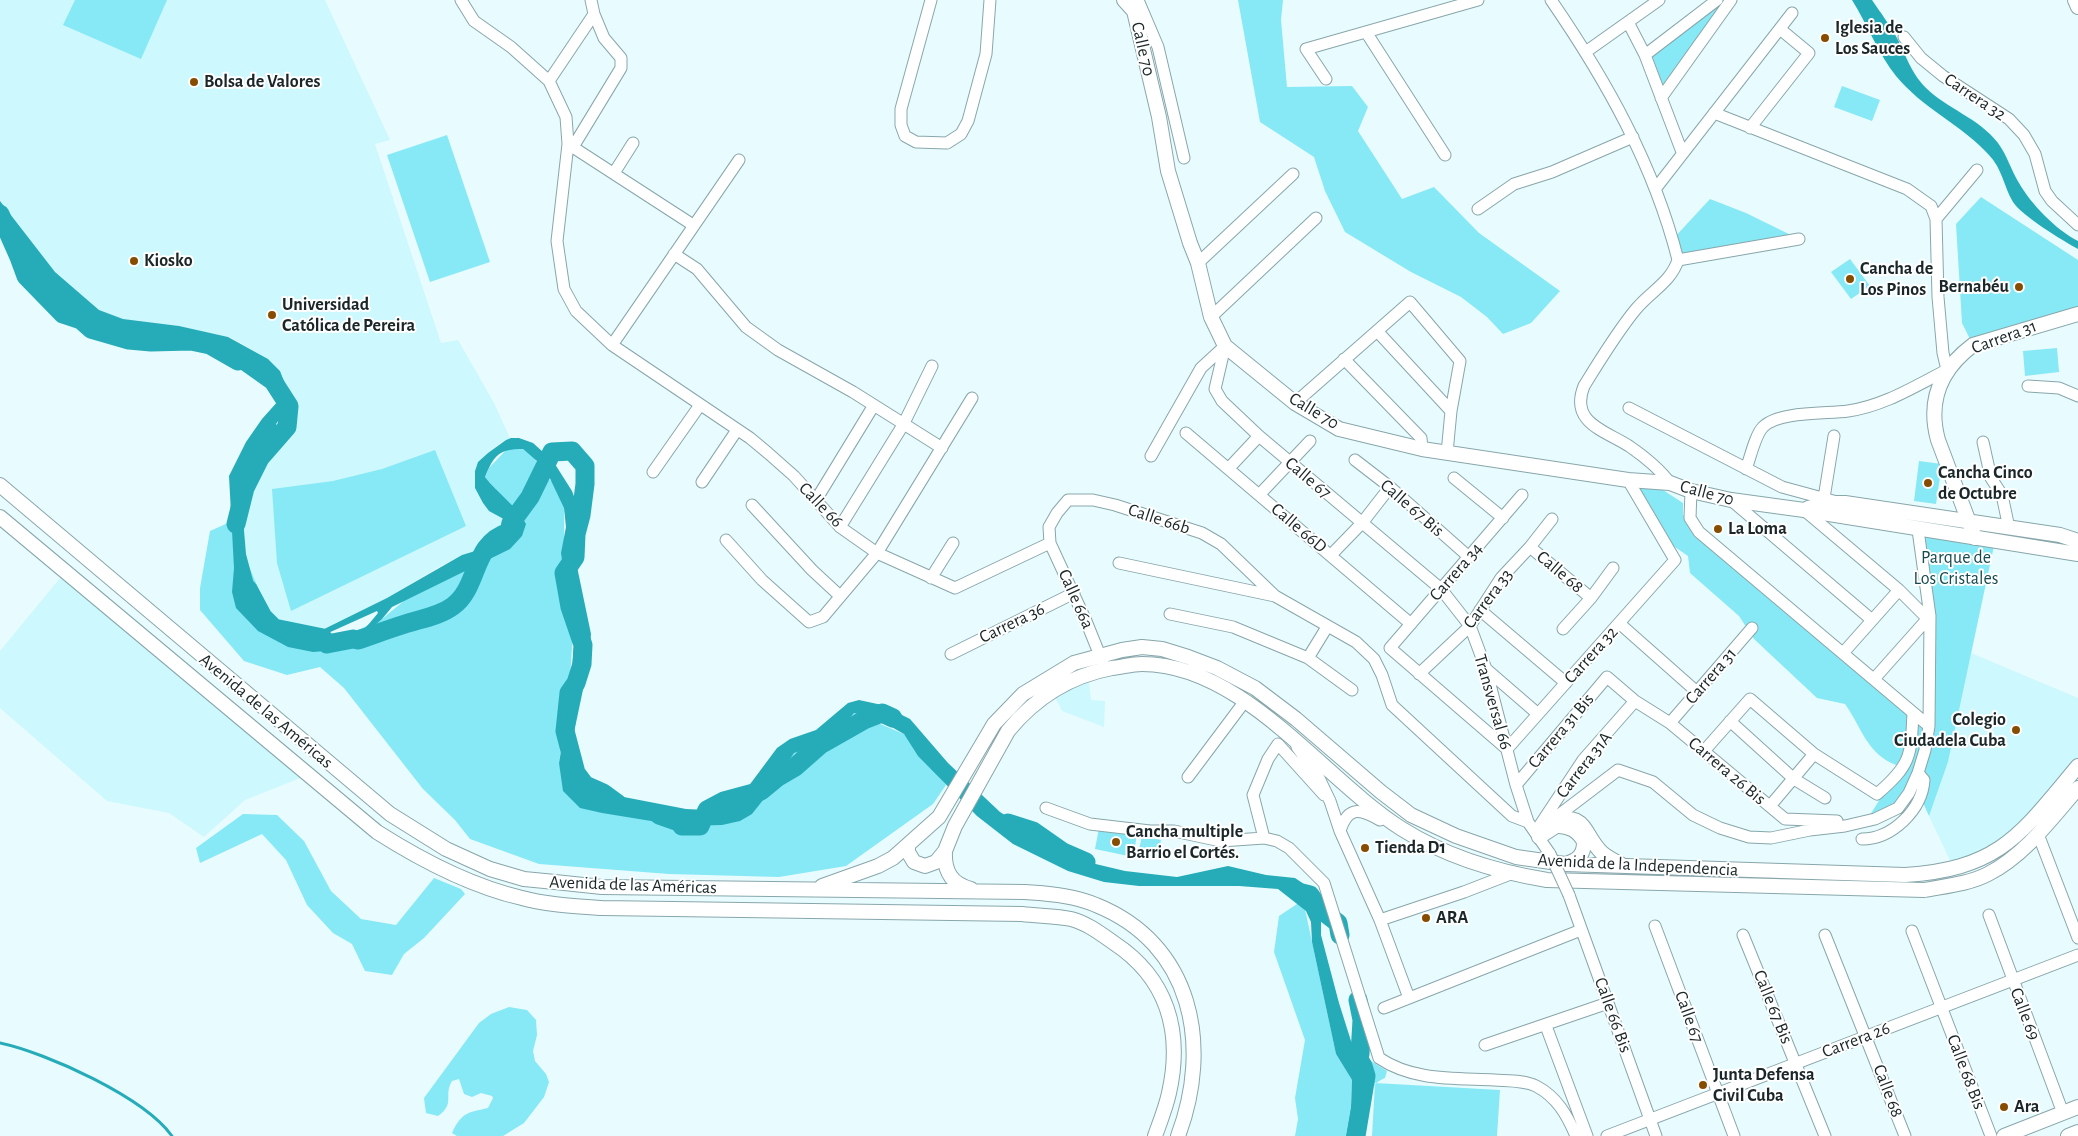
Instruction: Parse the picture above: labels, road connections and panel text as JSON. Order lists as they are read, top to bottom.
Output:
{
  "streets": {
    "main road": [
      "Calle 70",
      "Carrera 31",
      "Avenida de las Américas",
      "Avenida de la Independencia"
    ],
    "street": [
      "Carrera 32",
      "Calle 67",
      "Calle 66",
      "Calle 67 Bis",
      "Calle 66b",
      "Calle 66D",
      "Carrera 34",
      "Calle 68",
      "Calle 66a",
      "Carrera 33",
      "Carrera 36",
      "Transversal 66",
      "Carrera 31 Bis",
      "Carrera 31A",
      "Carrera 26 Bis",
      "Calle 69",
      "Calle 66 Bis",
      "Carrera 26",
      "Calle 68 Bis"
    ]
  },
  "crossings": [
    ["Calle 70", "Carrera 32"],
    ["Calle 70", "Carrera 31"],
    ["Calle 70", "Calle 67"],
    ["Carrera 32", "Transversal 66"],
    ["Carrera 31", "Carrera 26 Bis"],
    ["Calle 67", "Carrera 34"],
    ["Calle 67", "Transversal 66"],
    ["Calle 67", "Carrera 26"],
    ["Calle 66", "Calle 66b"],
    ["Calle 66", "Calle 66a"],
    ["Calle 67 Bis", "Carrera 34"],
    ["Calle 67 Bis", "Carrera 26"],
    ["Calle 66b", "Calle 66a"],
    ["Calle 66D", "Carrera 34"],
    ["Carrera 34", "Carrera 33"],
    ["Carrera 34", "Transversal 66"],
    ["Calle 68", "Carrera 33"],
    ["Calle 68", "Carrera 26"],
    ["Calle 66a", "Carrera 36"],
    ["Calle 66a", "Avenida de la Independencia"],
    ["Carrera 33", "Transversal 66"],
    ["Transversal 66", "Carrera 31 Bis"],
    ["Transversal 66", "Carrera 31A"],
    ["Transversal 66", "Calle 66 Bis"],
    ["Avenida de las Américas", "Avenida de la Independencia"],
    ["Carrera 31 Bis", "Carrera 26 Bis"],
    ["Carrera 31A", "Carrera 26 Bis"],
    ["Calle 69", "Carrera 26"],
    ["Calle 66 Bis", "Carrera 26"],
    ["Carrera 26", "Calle 68 Bis"]
  ],
  "parks": ["Parque de Los Cristales"],
  "places": [
    "Iglesia de Los Sauces",
    "Bolsa de Valores",
    "Kiosko",
    "Cancha de Los Pinos",
    "Bernabéu",
    "Universidad Católica de Pereira",
    "Cancha Cinco de Octubre",
    "La Loma",
    "Colegio Ciudadela Cuba",
    "Cancha multiple Barrio el Cortés.",
    "Tienda D1",
    "ARA",
    "Junta Defensa Civil Cuba",
    "Ara"
  ]
}
